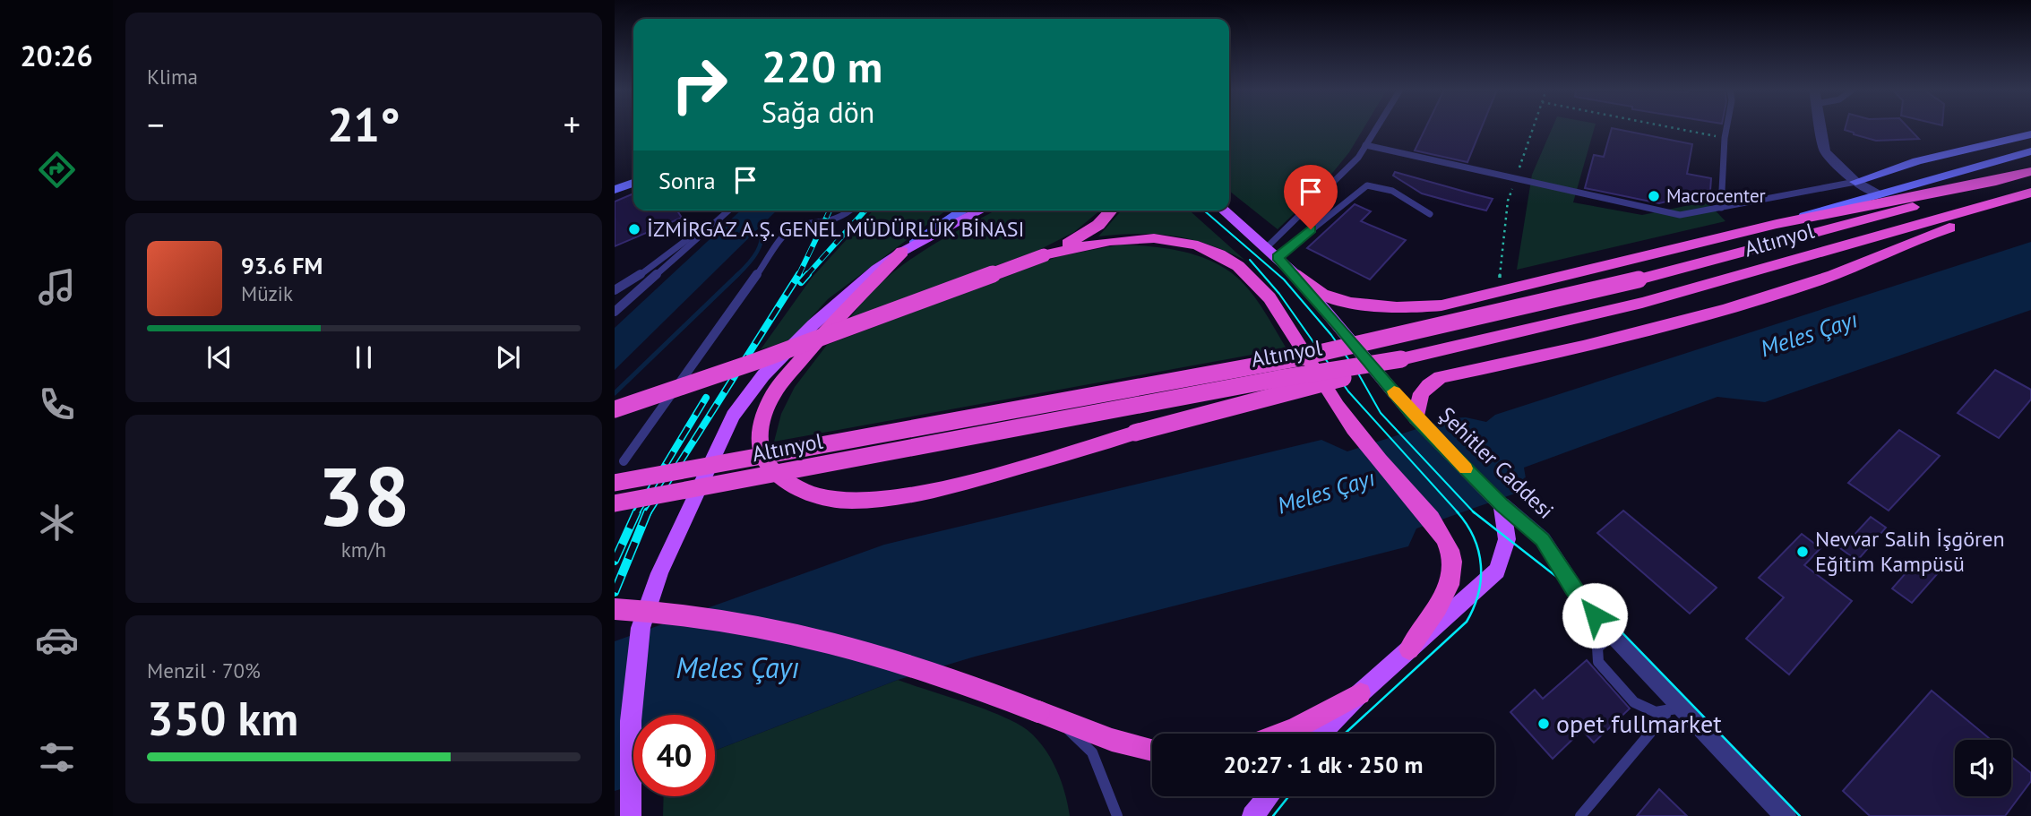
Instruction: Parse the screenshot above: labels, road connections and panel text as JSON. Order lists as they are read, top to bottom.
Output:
{
  "streets": {
    "highway": ["Altınyol"],
    "main road": ["Şehitler Caddesi"]
  },
  "water": ["Meles Çayı"],
  "places": [
    "Macrocenter",
    "İZMİRGAZ A.Ş. GENEL MÜDÜRLÜK BİNASI",
    "Nevvar Salih İşgören Eğitim Kampüsü",
    "opet fullmarket"
  ],
  "page": {
    "tabs": "20:26",
    "tile": [
      "Klima",
      ["38", "km/h"],
      ["Menzil · 70%", "350 km"]
    ],
    "turn": ["220 m", "Sağa dön"],
    "heat": ["−", "21°", "+"],
    "then": "Sonra",
    "song": ["93.6 FM", "Müzik"],
    "limit": "40",
    "trip": "20:27 · 1 dk · 250 m"
  }
}
